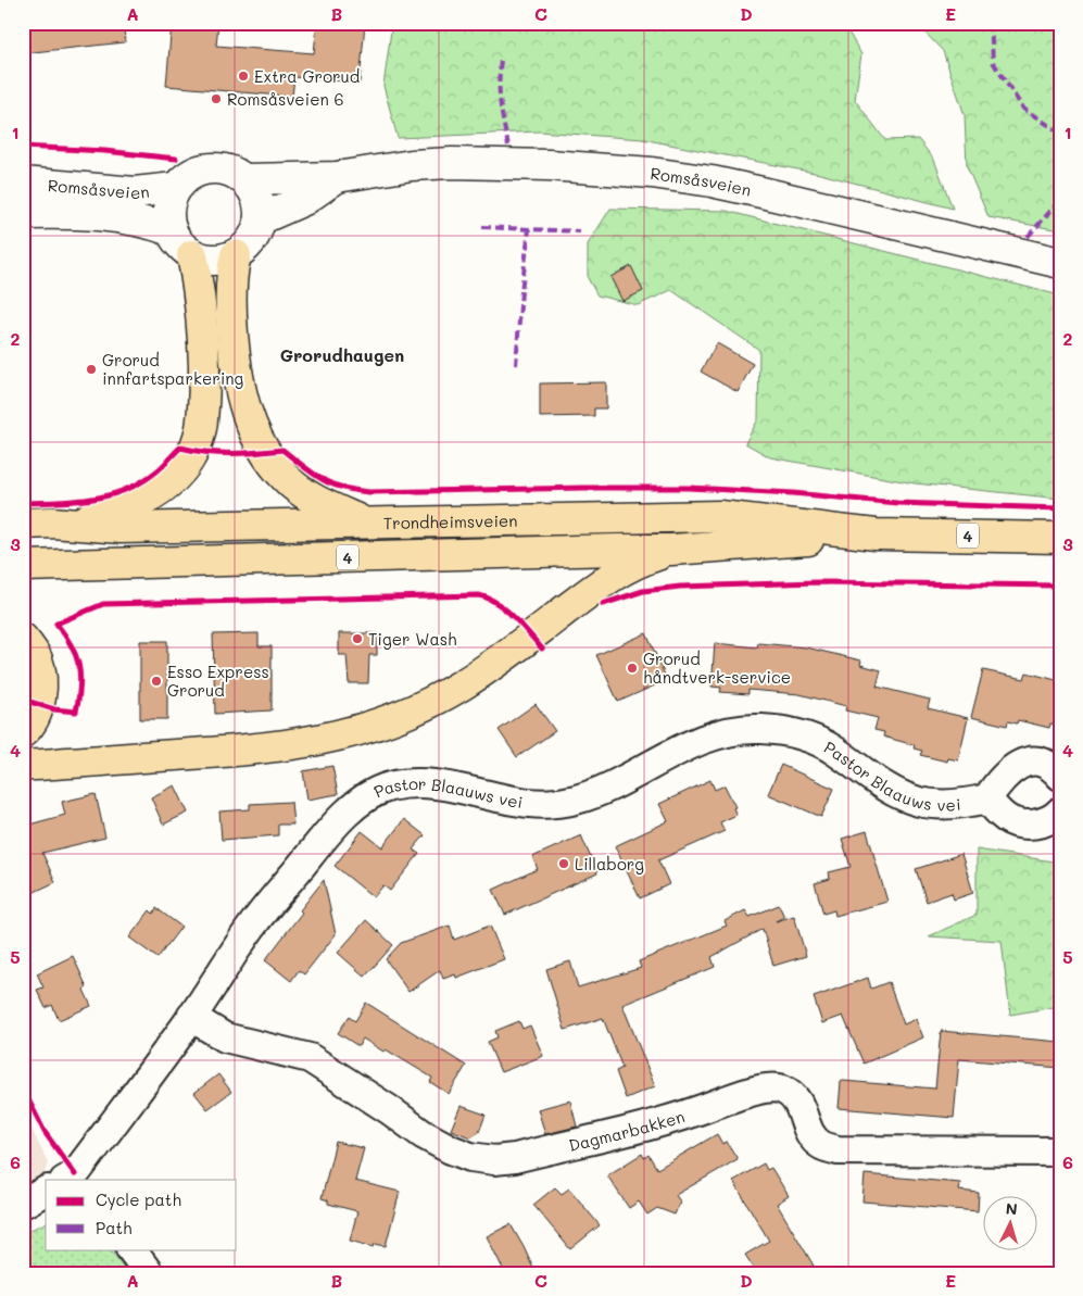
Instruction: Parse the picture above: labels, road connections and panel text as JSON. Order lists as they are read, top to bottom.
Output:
{
  "streets": {
    "highway": ["Trondheimsveien", "4"],
    "street": ["Romsåsveien", "Pastor Blaauws vei", "Dagmarbakken"]
  },
  "crossings": [
    ["Pastor Blaauws vei", "Dagmarbakken"]
  ],
  "districts": ["Grorudhaugen"],
  "places": [
    "Extra Grorud",
    "Romsåsveien 6",
    "Grorud innfartsparkering",
    "Tiger Wash",
    "Grorud håndtverk-service",
    "Esso Express Grorud",
    "Lillaborg"
  ],
  "legend": ["Cycle path", "Path"],
  "north": "top",
  "grid": {
    "columns": [
      "A",
      "B",
      "C",
      "D",
      "E"
    ],
    "rows": [
      "1",
      "2",
      "3",
      "4",
      "5",
      "6"
    ]
  }
}
